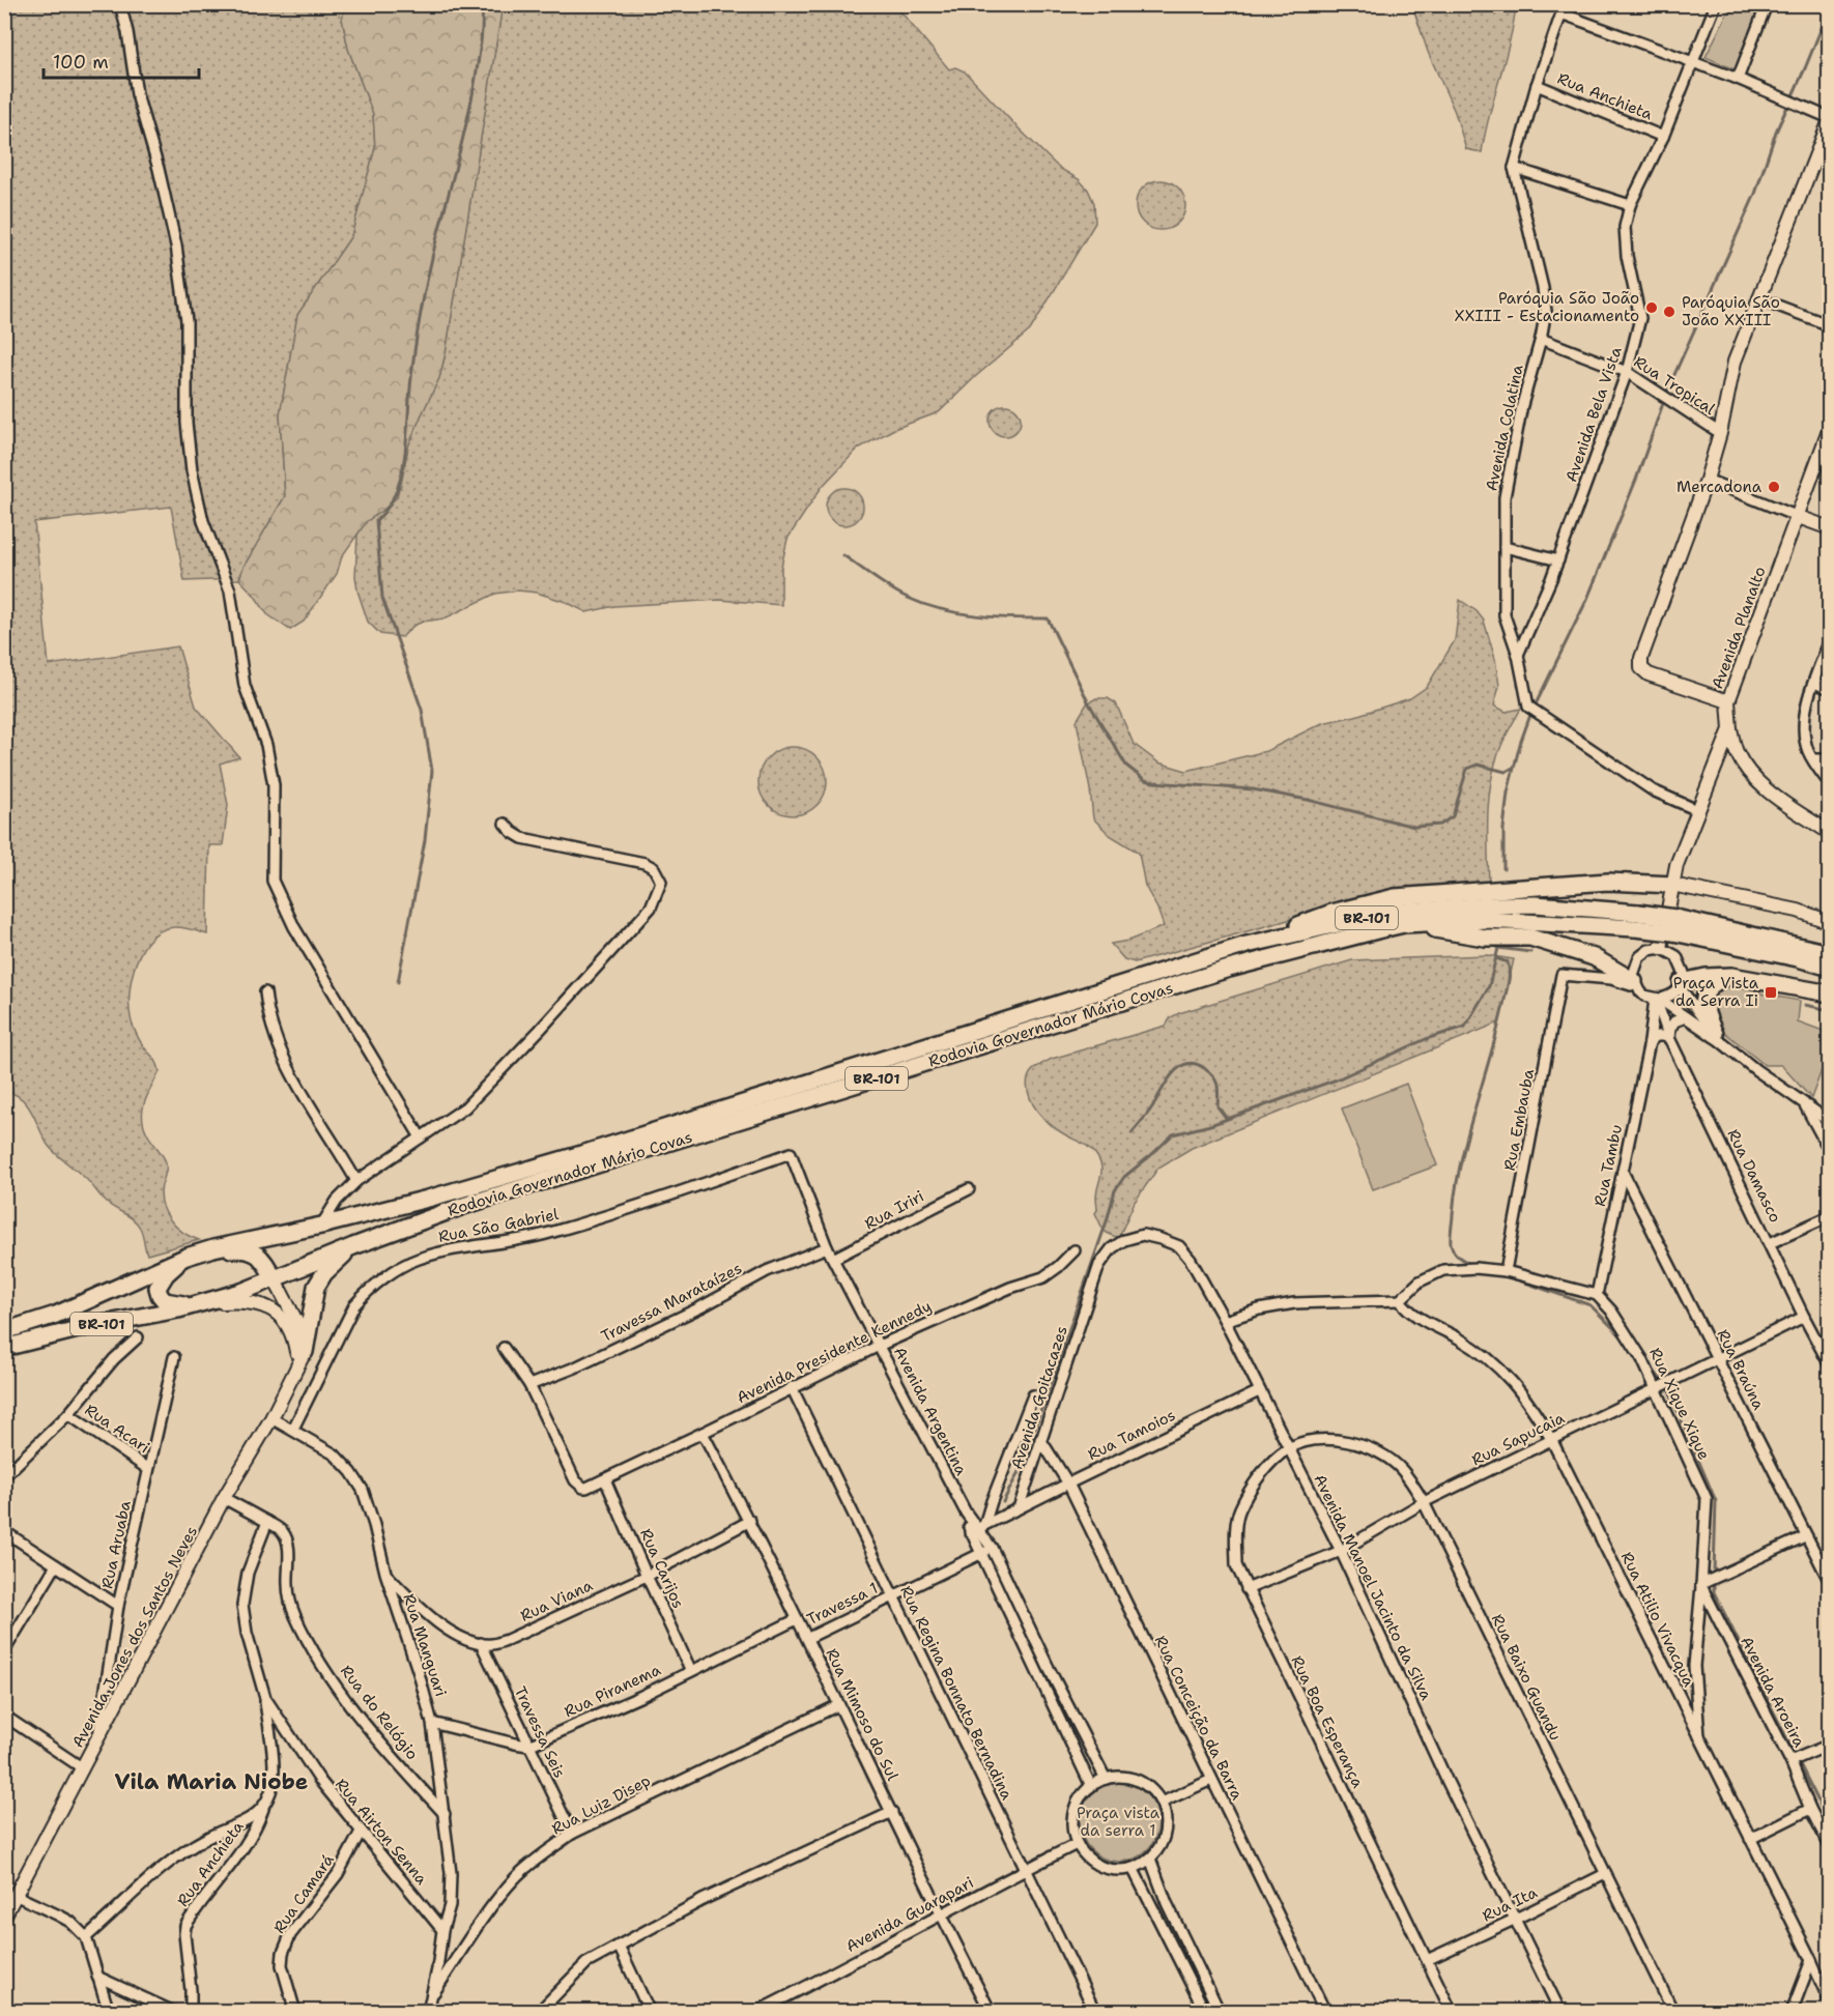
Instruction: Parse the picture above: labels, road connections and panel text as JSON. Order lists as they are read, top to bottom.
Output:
{
  "streets": {
    "main road": ["BR-101", "Rodovia Governador Mário Covas"],
    "street": [
      "Rua Anchieta",
      "Rua Tropical",
      "Avenida Bela Vista",
      "Avenida Colatina",
      "Avenida Planalto",
      "Rua Embauba",
      "Rua Tambu",
      "Rua Damasco",
      "Rua Iriri",
      "Rua São Gabriel",
      "Travessa Marataízes",
      "Avenida Presidente Kennedy",
      "Rua Braúna",
      "Avenida Goitacazes",
      "Rua Xique Xique",
      "Avenida Argentina",
      "Rua Acari",
      "Rua Tamoios",
      "Rua Sapucaia",
      "Rua Aruaba",
      "Rua Carijos",
      "Avenida Manoel Jacinto da Silva",
      "Rua Viana",
      "Travessa 1",
      "Rua Atilio Vivacqua",
      "Avenida Jones dos Santos Neves",
      "Rua Manguari",
      "Rua Baixo Guandu",
      "Rua Piranema",
      "Avenida Aroeira",
      "Rua Regina Bonnato Bernadina",
      "Rua do Relógio",
      "Rua Mimoso do Sul",
      "Rua Conceição da Barra",
      "Rua Boa Esperança",
      "Travessa Seis",
      "Rua Luiz Disep",
      "Rua Airton Senna",
      "Rua Camará",
      "Rua Ita",
      "Avenida Guarapari"
    ]
  },
  "crossings": [
    ["Rua Anchieta", "Avenida Bela Vista"],
    ["Rua Anchieta", "Avenida Colatina"],
    ["Rua Anchieta", "Rua Airton Senna"],
    ["Rua Tropical", "Avenida Bela Vista"],
    ["Rua Tropical", "Avenida Colatina"],
    ["Avenida Bela Vista", "Avenida Colatina"],
    ["Avenida Colatina", "Avenida Planalto"],
    ["Avenida Planalto", "Rua Embauba"],
    ["Avenida Planalto", "Rua Tambu"],
    ["Avenida Planalto", "Rua Damasco"],
    ["Rua Embauba", "Rua Tambu"],
    ["Rua Embauba", "Rua Damasco"],
    ["Rua Tambu", "Rua Damasco"],
    ["Rua Tambu", "Rua Braúna"],
    ["Rua Tambu", "Rua Xique Xique"],
    ["Rua Damasco", "Rua Sapucaia"],
    ["Rua Iriri", "Avenida Argentina"],
    ["Rua São Gabriel", "Avenida Argentina"],
    ["Rua São Gabriel", "Rua Manguari"],
    ["Travessa Marataízes", "Avenida Presidente Kennedy"],
    ["Travessa Marataízes", "Avenida Argentina"],
    ["Avenida Presidente Kennedy", "Avenida Argentina"],
    ["Avenida Presidente Kennedy", "Rua Carijos"],
    ["Avenida Presidente Kennedy", "Rua Regina Bonnato Bernadina"],
    ["Avenida Presidente Kennedy", "Rua Mimoso do Sul"],
    ["Rua Braúna", "Rua Sapucaia"],
    ["Avenida Goitacazes", "Rua Tamoios"],
    ["Avenida Goitacazes", "Avenida Manoel Jacinto da Silva"],
    ["Avenida Goitacazes", "Rua Conceição da Barra"],
    ["Rua Xique Xique", "Rua Sapucaia"],
    ["Rua Xique Xique", "Rua Atilio Vivacqua"],
    ["Rua Xique Xique", "Avenida Aroeira"],
    ["Avenida Argentina", "Travessa 1"],
    ["Avenida Argentina", "Avenida Guarapari"],
    ["Rua Acari", "Rua Aruaba"],
    ["Rua Tamoios", "Avenida Manoel Jacinto da Silva"],
    ["Rua Tamoios", "Rua Conceição da Barra"],
    ["Rua Sapucaia", "Avenida Manoel Jacinto da Silva"],
    ["Rua Sapucaia", "Rua Atilio Vivacqua"],
    ["Rua Sapucaia", "Rua Baixo Guandu"],
    ["Rua Sapucaia", "Rua Boa Esperança"],
    ["Rua Aruaba", "Avenida Jones dos Santos Neves"],
    ["Rua Carijos", "Rua Viana"],
    ["Rua Carijos", "Rua Piranema"],
    ["Avenida Manoel Jacinto da Silva", "Rua Baixo Guandu"],
    ["Avenida Manoel Jacinto da Silva", "Rua Boa Esperança"],
    ["Avenida Manoel Jacinto da Silva", "Rua Ita"],
    ["Rua Viana", "Rua Mimoso do Sul"],
    ["Rua Viana", "Travessa Seis"],
    ["Travessa 1", "Rua Regina Bonnato Bernadina"],
    ["Travessa 1", "Rua Mimoso do Sul"],
    ["Avenida Jones dos Santos Neves", "Rua Manguari"],
    ["Avenida Jones dos Santos Neves", "Rua do Relógio"],
    ["Rua Manguari", "Rua do Relógio"],
    ["Rua Manguari", "Rua Airton Senna"],
    ["Rua Baixo Guandu", "Rua Boa Esperança"],
    ["Rua Baixo Guandu", "Rua Ita"],
    ["Rua Piranema", "Rua Mimoso do Sul"],
    ["Rua Piranema", "Travessa Seis"],
    ["Rua Regina Bonnato Bernadina", "Avenida Guarapari"],
    ["Rua do Relógio", "Rua Airton Senna"],
    ["Rua Mimoso do Sul", "Rua Luiz Disep"],
    ["Rua Mimoso do Sul", "Avenida Guarapari"],
    ["Rua Boa Esperança", "Rua Ita"],
    ["Travessa Seis", "Rua Luiz Disep"],
    ["Rua Airton Senna", "Rua Camará"]
  ],
  "districts": ["Vila Maria Niobe"],
  "parks": ["Praça vista da serra 1"],
  "places": {
    "other": ["Paróquia São João XXIII - Estacionamento", "Paróquia São João XXIII", "Mercadona"],
    "transit": ["Praça Vista da Serra Ii"]
  },
  "scale_bar": "100 m"
}
